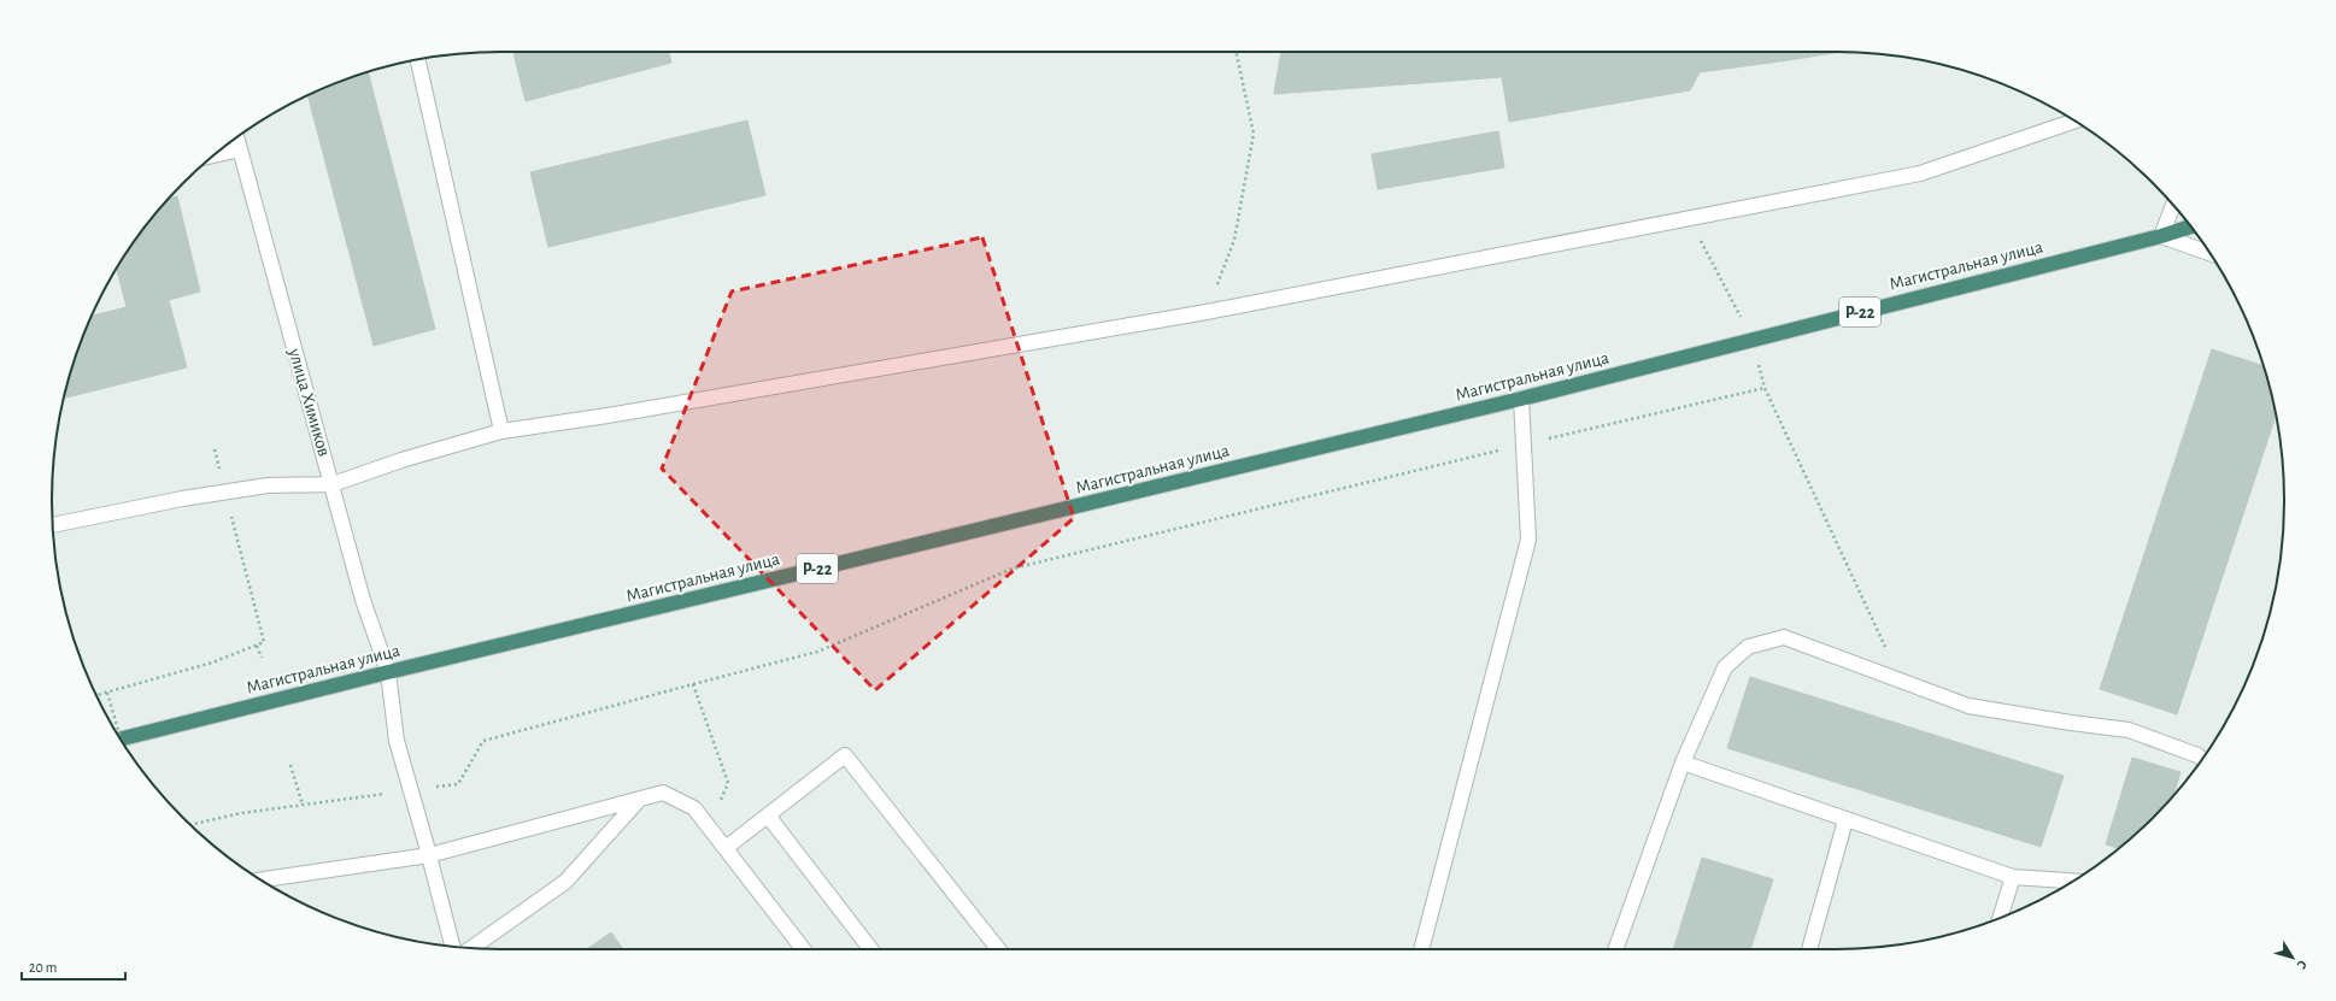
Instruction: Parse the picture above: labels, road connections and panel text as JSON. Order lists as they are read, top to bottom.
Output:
{
  "streets": {
    "highway": ["Магистральная улица", "Р-22"],
    "street": ["улица Химиков"]
  },
  "crossings": [
    ["Магистральная улица", "улица Химиков"]
  ],
  "scale_bar": "20 m",
  "north": "bottom right"
}
